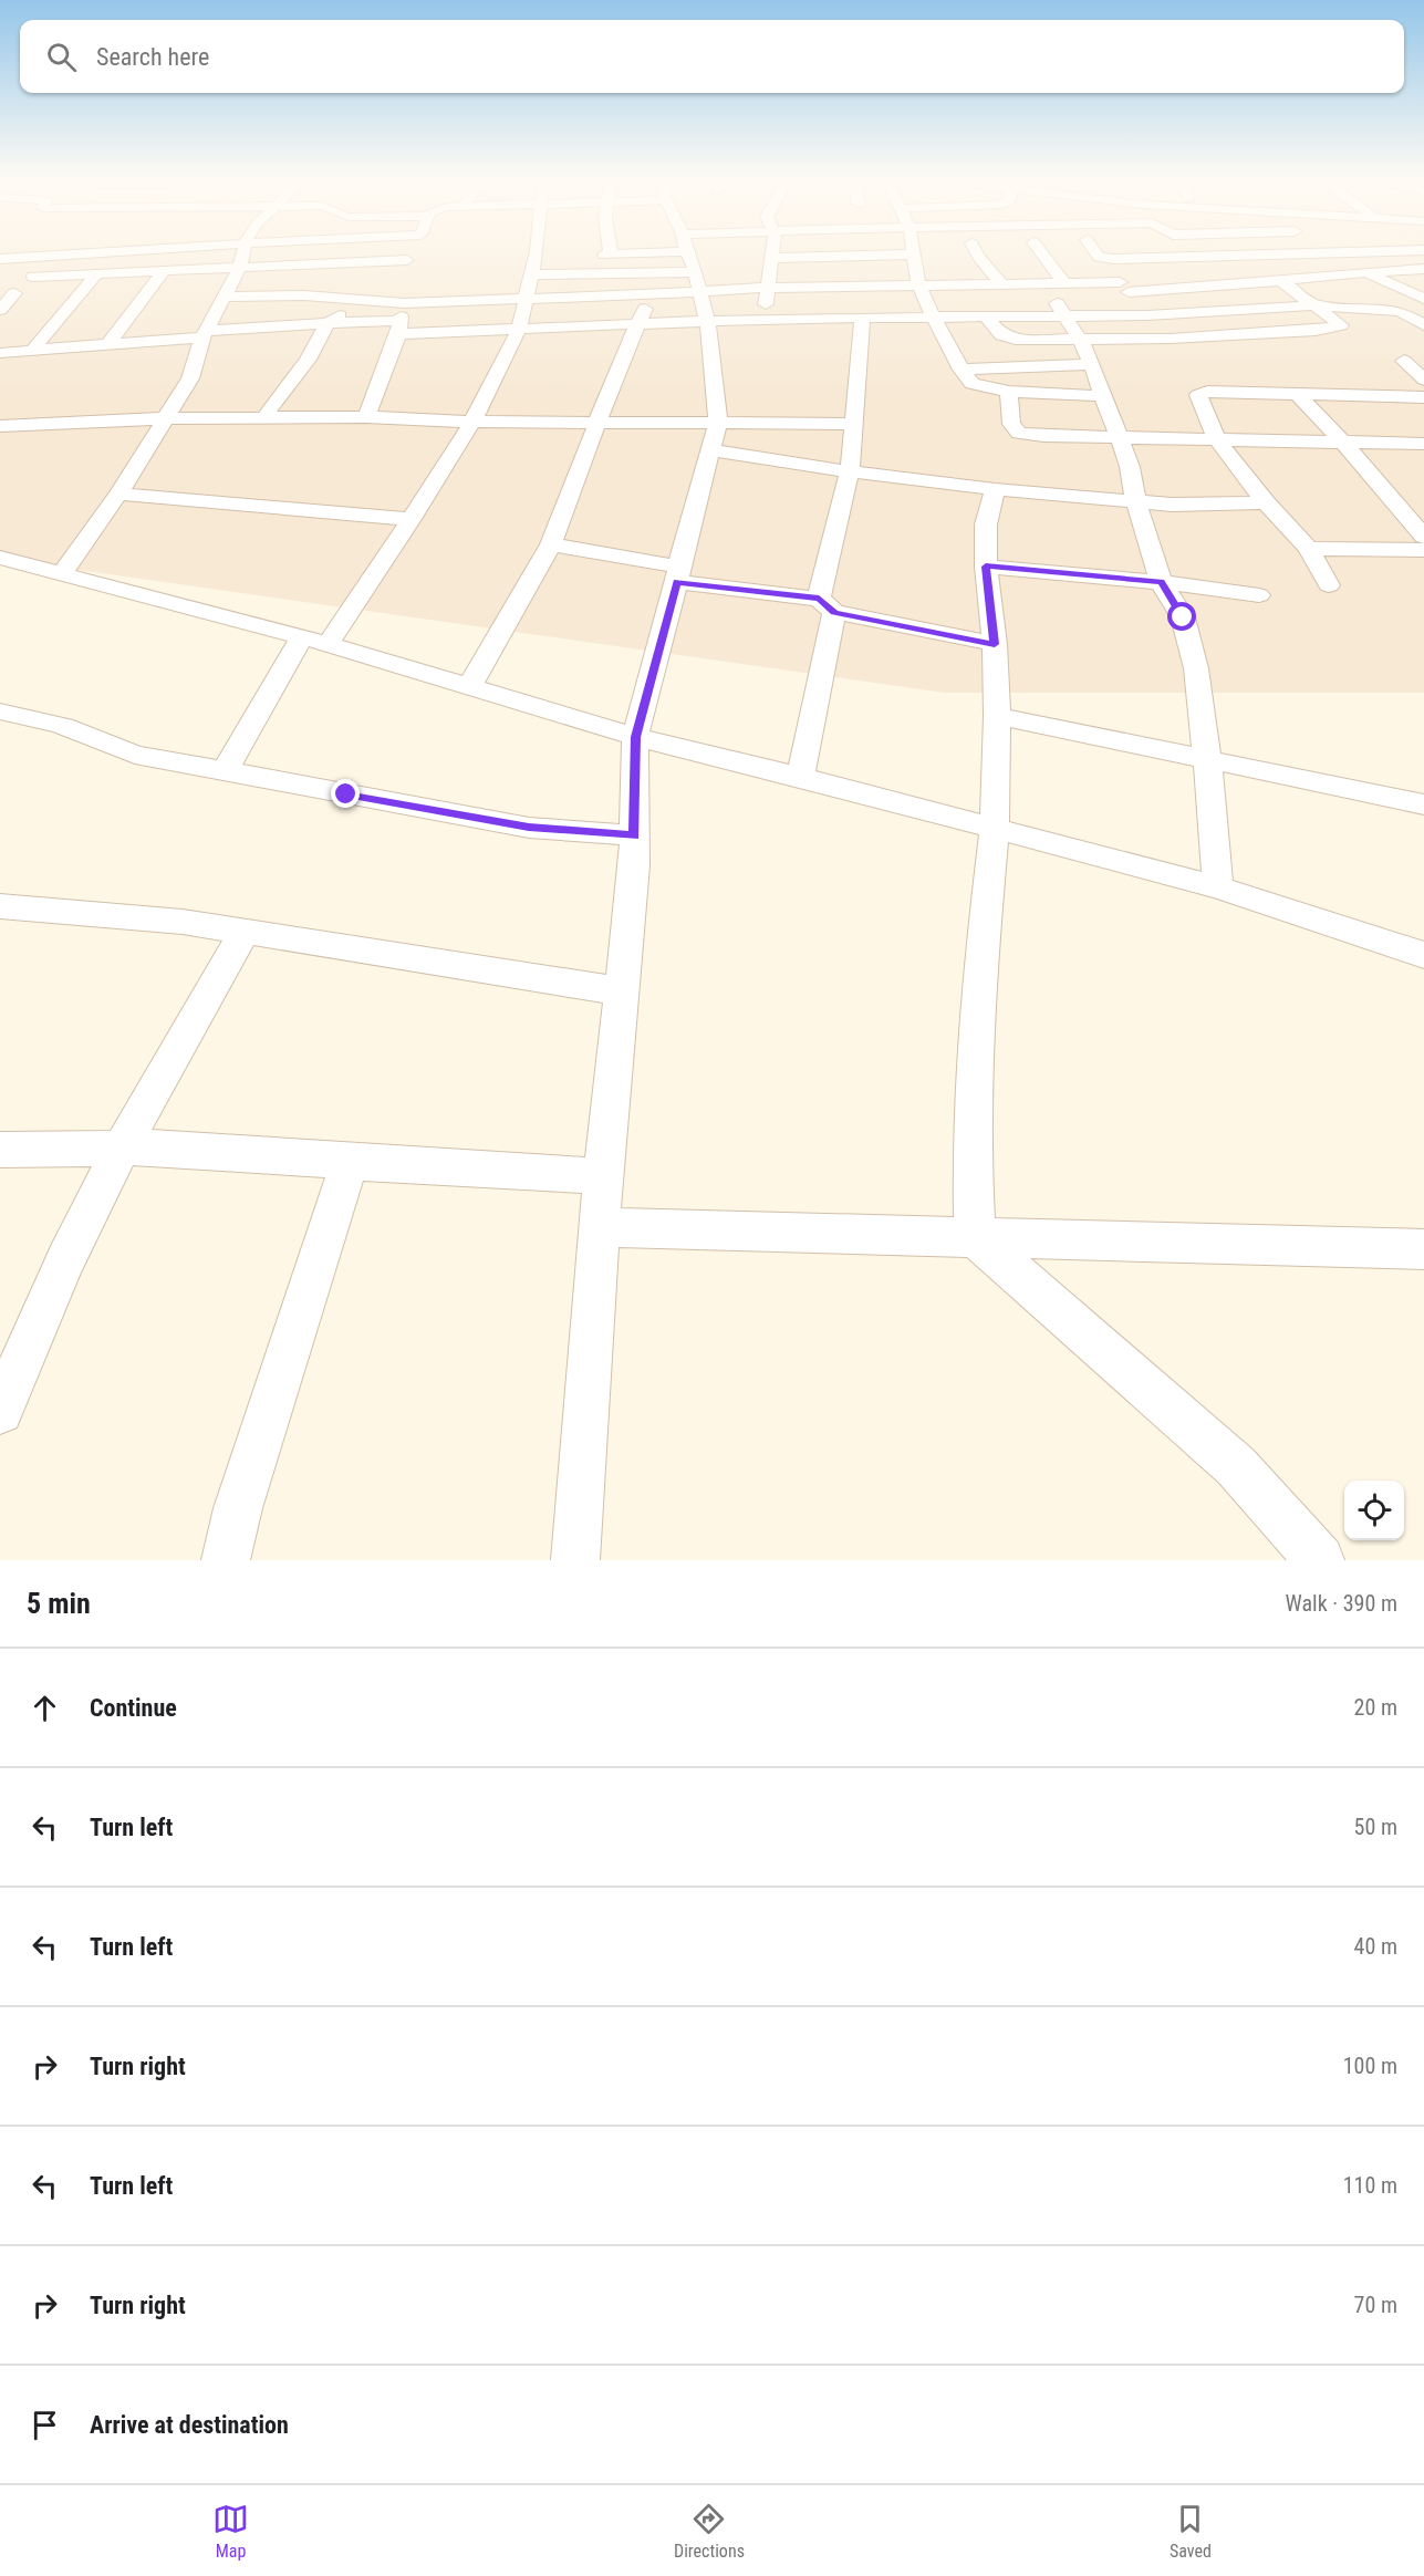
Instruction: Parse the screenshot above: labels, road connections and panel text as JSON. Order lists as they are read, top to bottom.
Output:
{
  "page": {
    "search": "Search here",
    "heading": ["5 min", "Walk · 390 m"],
    "list": [
      ["Continue", "20 m"],
      ["Turn left", "50 m"],
      ["Turn left", "40 m"],
      ["Turn right", "100 m"],
      ["Turn left", "110 m"],
      ["Turn right", "70 m"],
      "Arrive at destination"
    ],
    "nav": ["Map", "Directions", "Saved"]
  }
}
